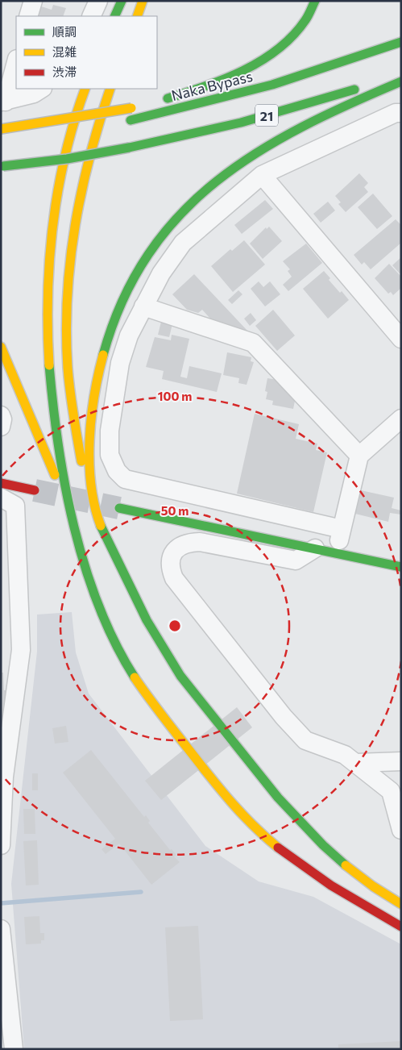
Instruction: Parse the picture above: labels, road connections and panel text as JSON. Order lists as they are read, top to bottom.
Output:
{
  "streets": {
    "main road": ["Naka Bypass", "21"]
  },
  "legend": ["順調", "混雑", "渋滞"],
  "rings": ["100 m", "50 m"]
}
